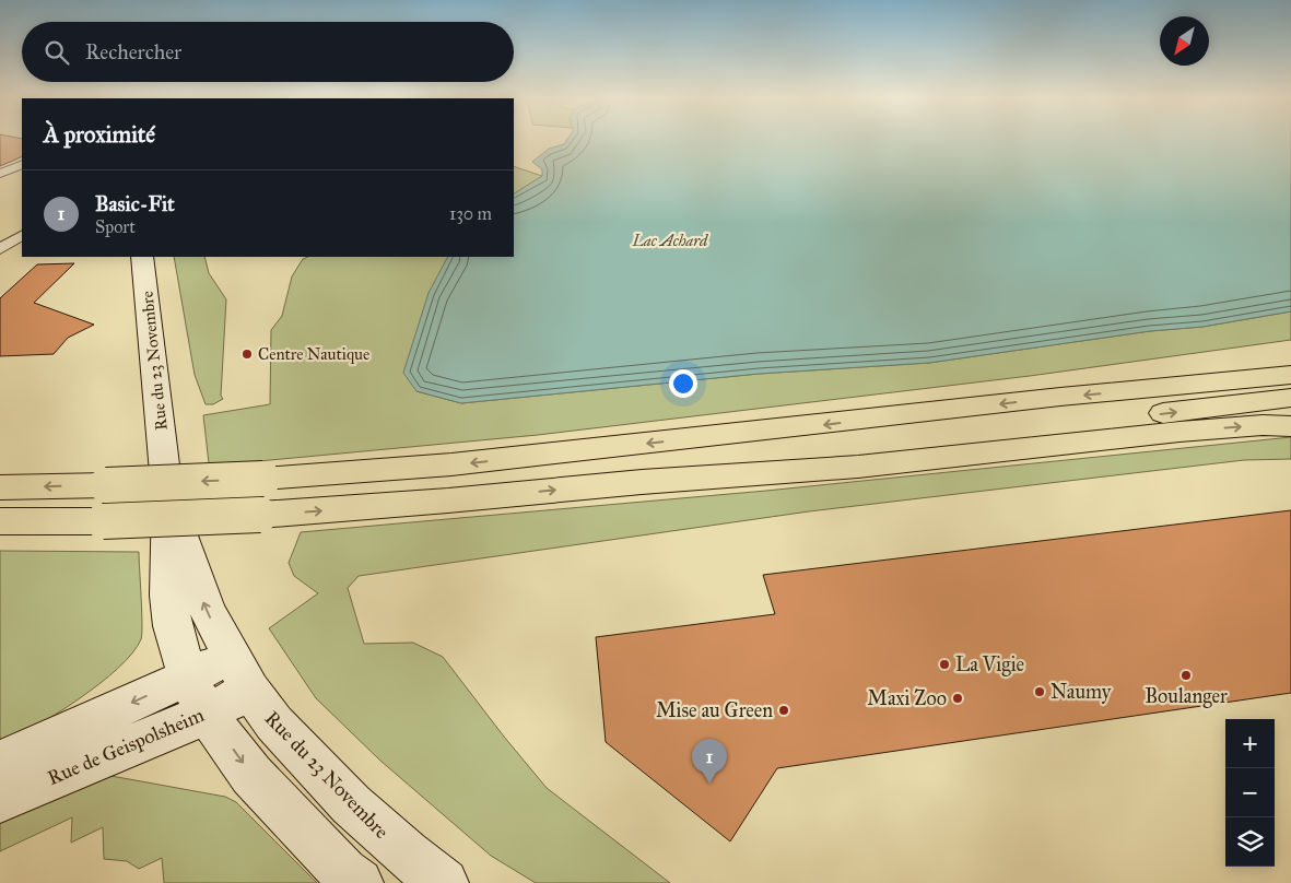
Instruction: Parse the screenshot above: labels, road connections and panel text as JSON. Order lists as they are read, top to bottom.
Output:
{
  "streets": {
    "main road": ["Rue du 23 Novembre", "Rue de Geispolsheim"]
  },
  "crossings": [
    ["Rue du 23 Novembre", "Rue de Geispolsheim"]
  ],
  "water": ["Lac Achard"],
  "places": [
    "Centre Nautique",
    "La Vigie",
    "Boulanger",
    "Naumy",
    "Maxi Zoo",
    "Mise au Green"
  ],
  "north": "bottom left",
  "page": {
    "search": "Rechercher",
    "heading": "À proximité",
    "list": [
      {
        "mark": "1",
        "name": "Basic-Fit",
        "note": "Sport",
        "value": "130 m"
      }
    ],
    "map_buttons": ["+", "−"],
    "pins": "1"
  }
}
